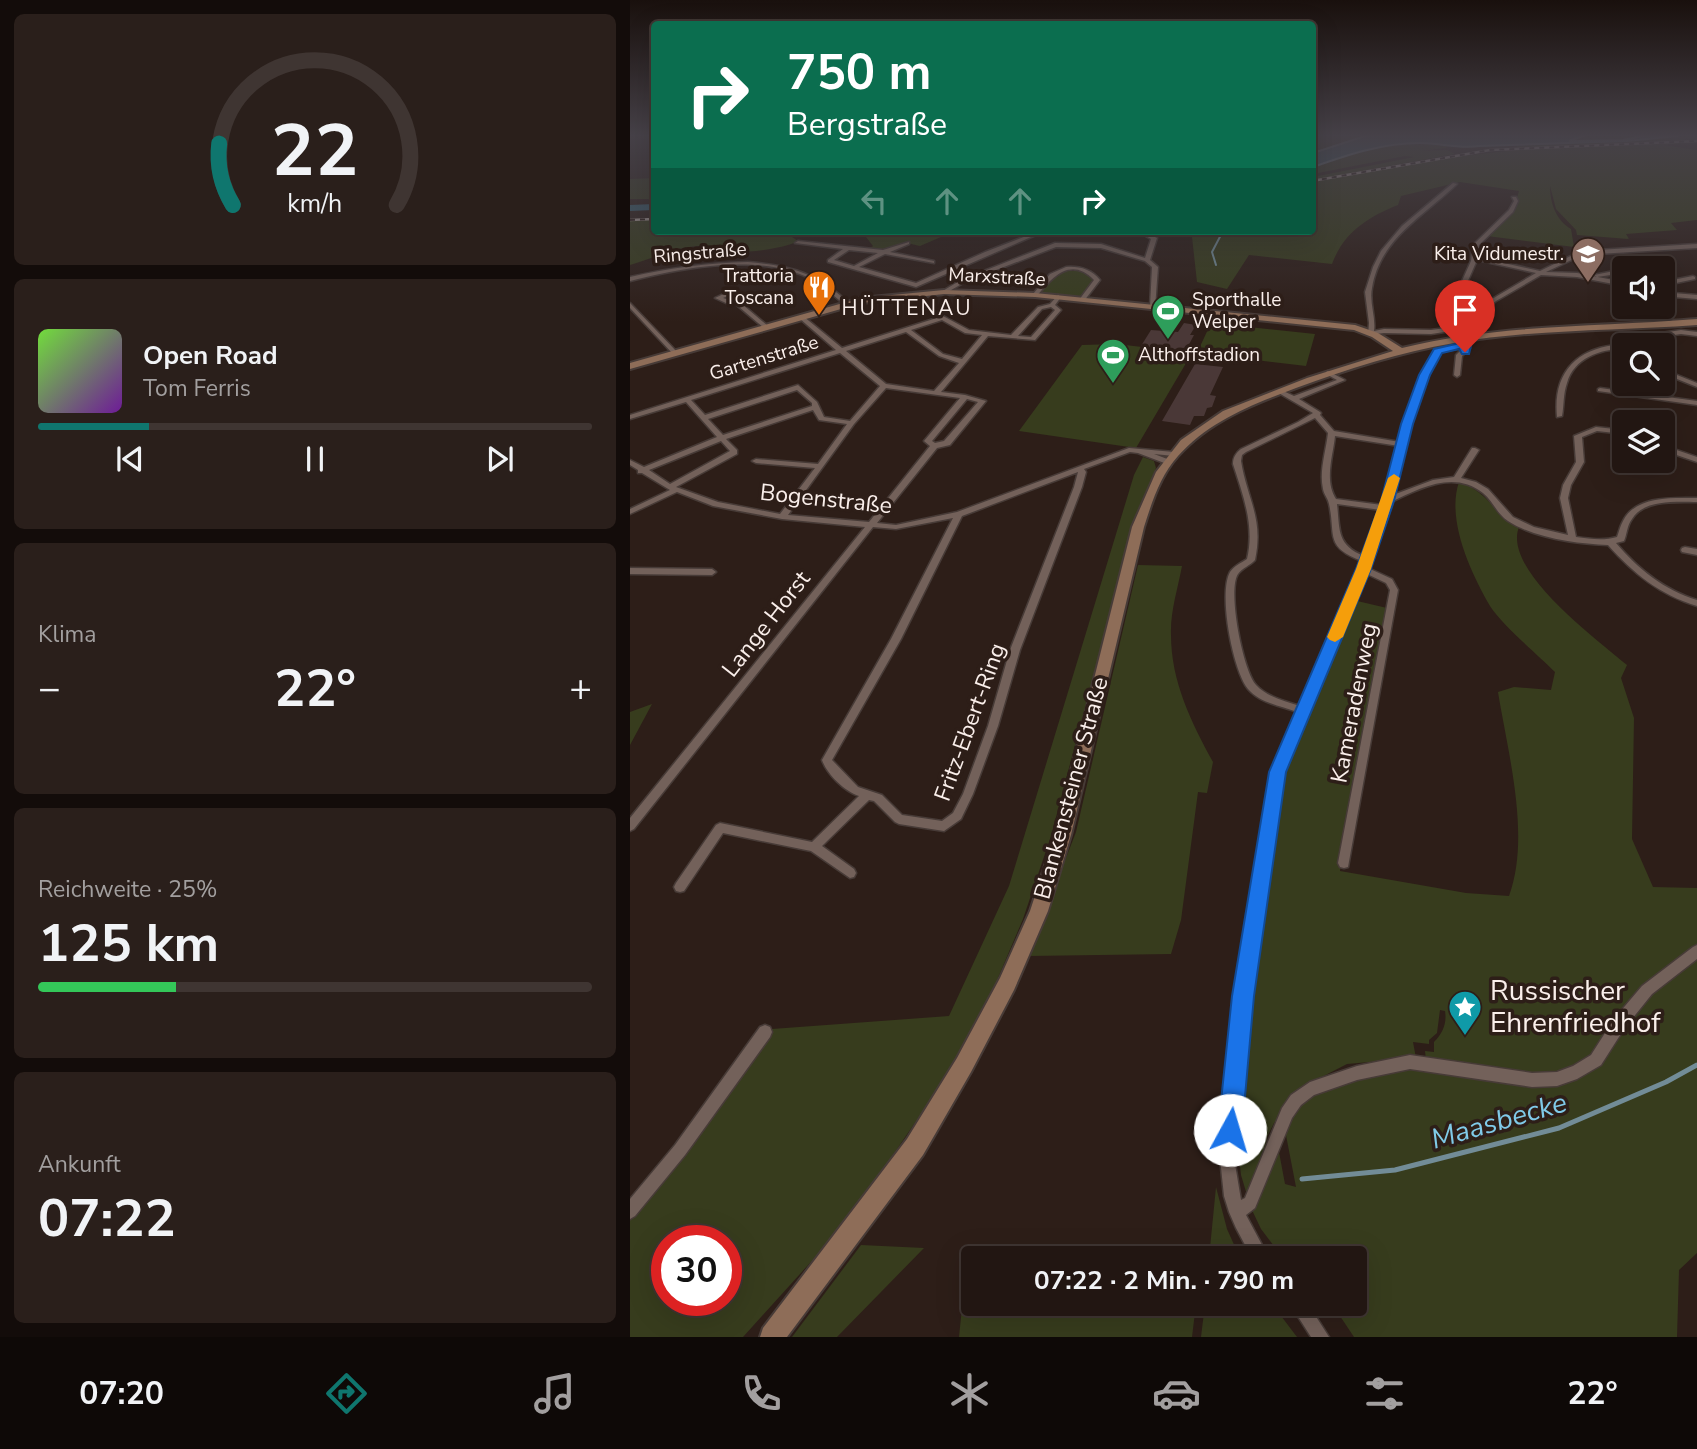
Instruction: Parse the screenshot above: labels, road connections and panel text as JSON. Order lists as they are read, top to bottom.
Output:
{
  "streets": {
    "main road": ["Marxstraße", "Blankensteiner Straße"],
    "street": [
      "Ringstraße",
      "Gartenstraße",
      "Bogenstraße",
      "Lange Horst",
      "Kameradenweg",
      "Fritz-Ebert-Ring"
    ]
  },
  "crossings": [
    ["Ringstraße", "Marxstraße"],
    ["Marxstraße", "Blankensteiner Straße"],
    ["Bogenstraße", "Lange Horst"],
    ["Bogenstraße", "Fritz-Ebert-Ring"],
    ["Bogenstraße", "Blankensteiner Straße"]
  ],
  "districts": ["HÜTTENAU"],
  "water": ["Maasbecke"],
  "places": {
    "school or university": ["Kita Vidumestr."],
    "restaurant": ["Trattoria Toscana"],
    "sports": ["Sporthalle Welper", "Althoffstadion"],
    "place": ["Russischer Ehrenfriedhof"]
  },
  "page": {
    "turn": ["750 m", "Bergstraße"],
    "song": ["Open Road", "Tom Ferris"],
    "tile": [
      "Klima",
      ["Reichweite · 25%", "125 km"],
      ["Ankunft", "07:22"]
    ],
    "heat": ["−", "22°", "+"],
    "limit": "30",
    "trip": "07:22 · 2 Min. · 790 m",
    "tabs": ["07:20", "22°"],
    "gauge": ["22", "km/h"]
  }
}
